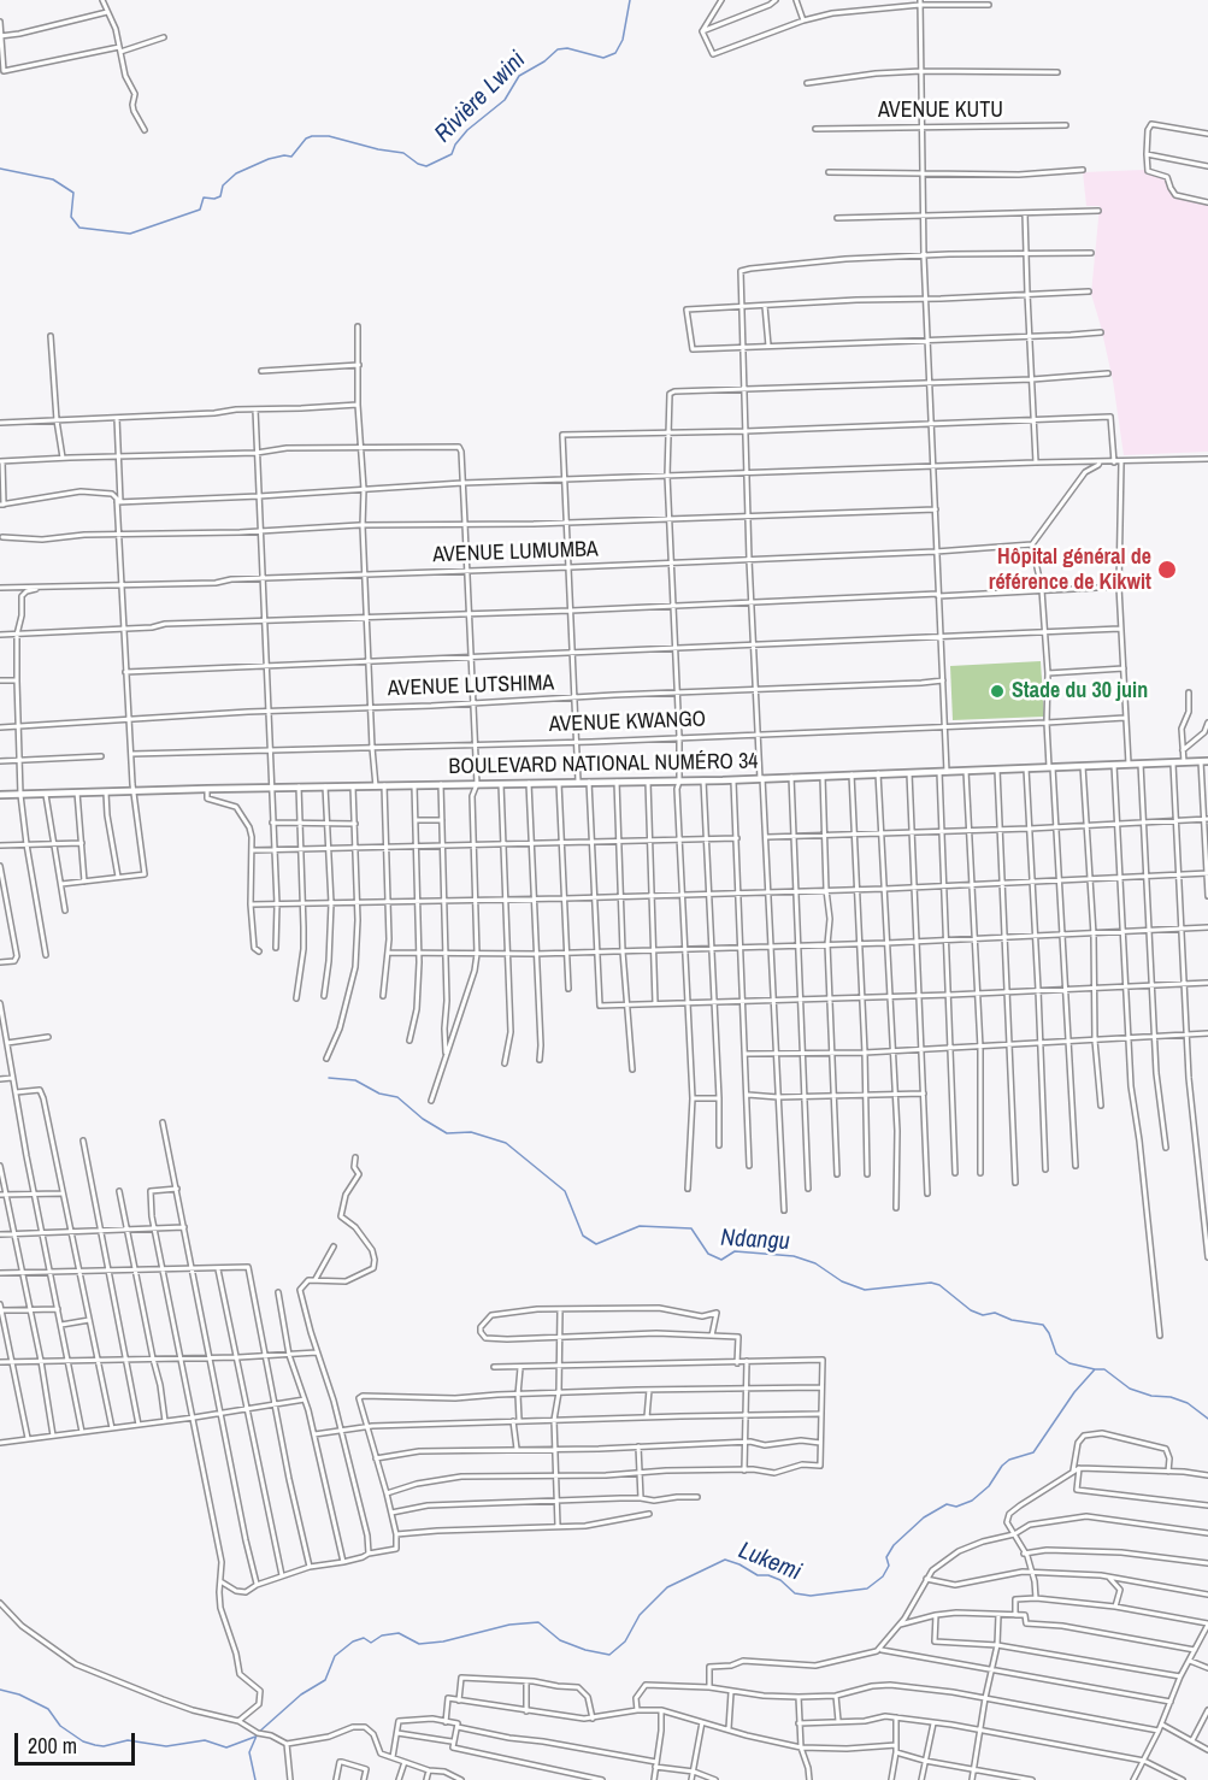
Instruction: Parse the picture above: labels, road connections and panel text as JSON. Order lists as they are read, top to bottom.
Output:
{
  "streets": {
    "main road": ["BOULEVARD NATIONAL NUMÉRO 34"],
    "street": [
      "AVENUE KUTU",
      "AVENUE LUMUMBA",
      "AVENUE LUTSHIMA",
      "AVENUE KWANGO"
    ]
  },
  "water": ["Rivière Lwini", "Ndangu", "Lukemi"],
  "places": ["Hôpital général de référence de Kikwit", "Stade du 30 juin"],
  "scale_bar": "200 m"
}
